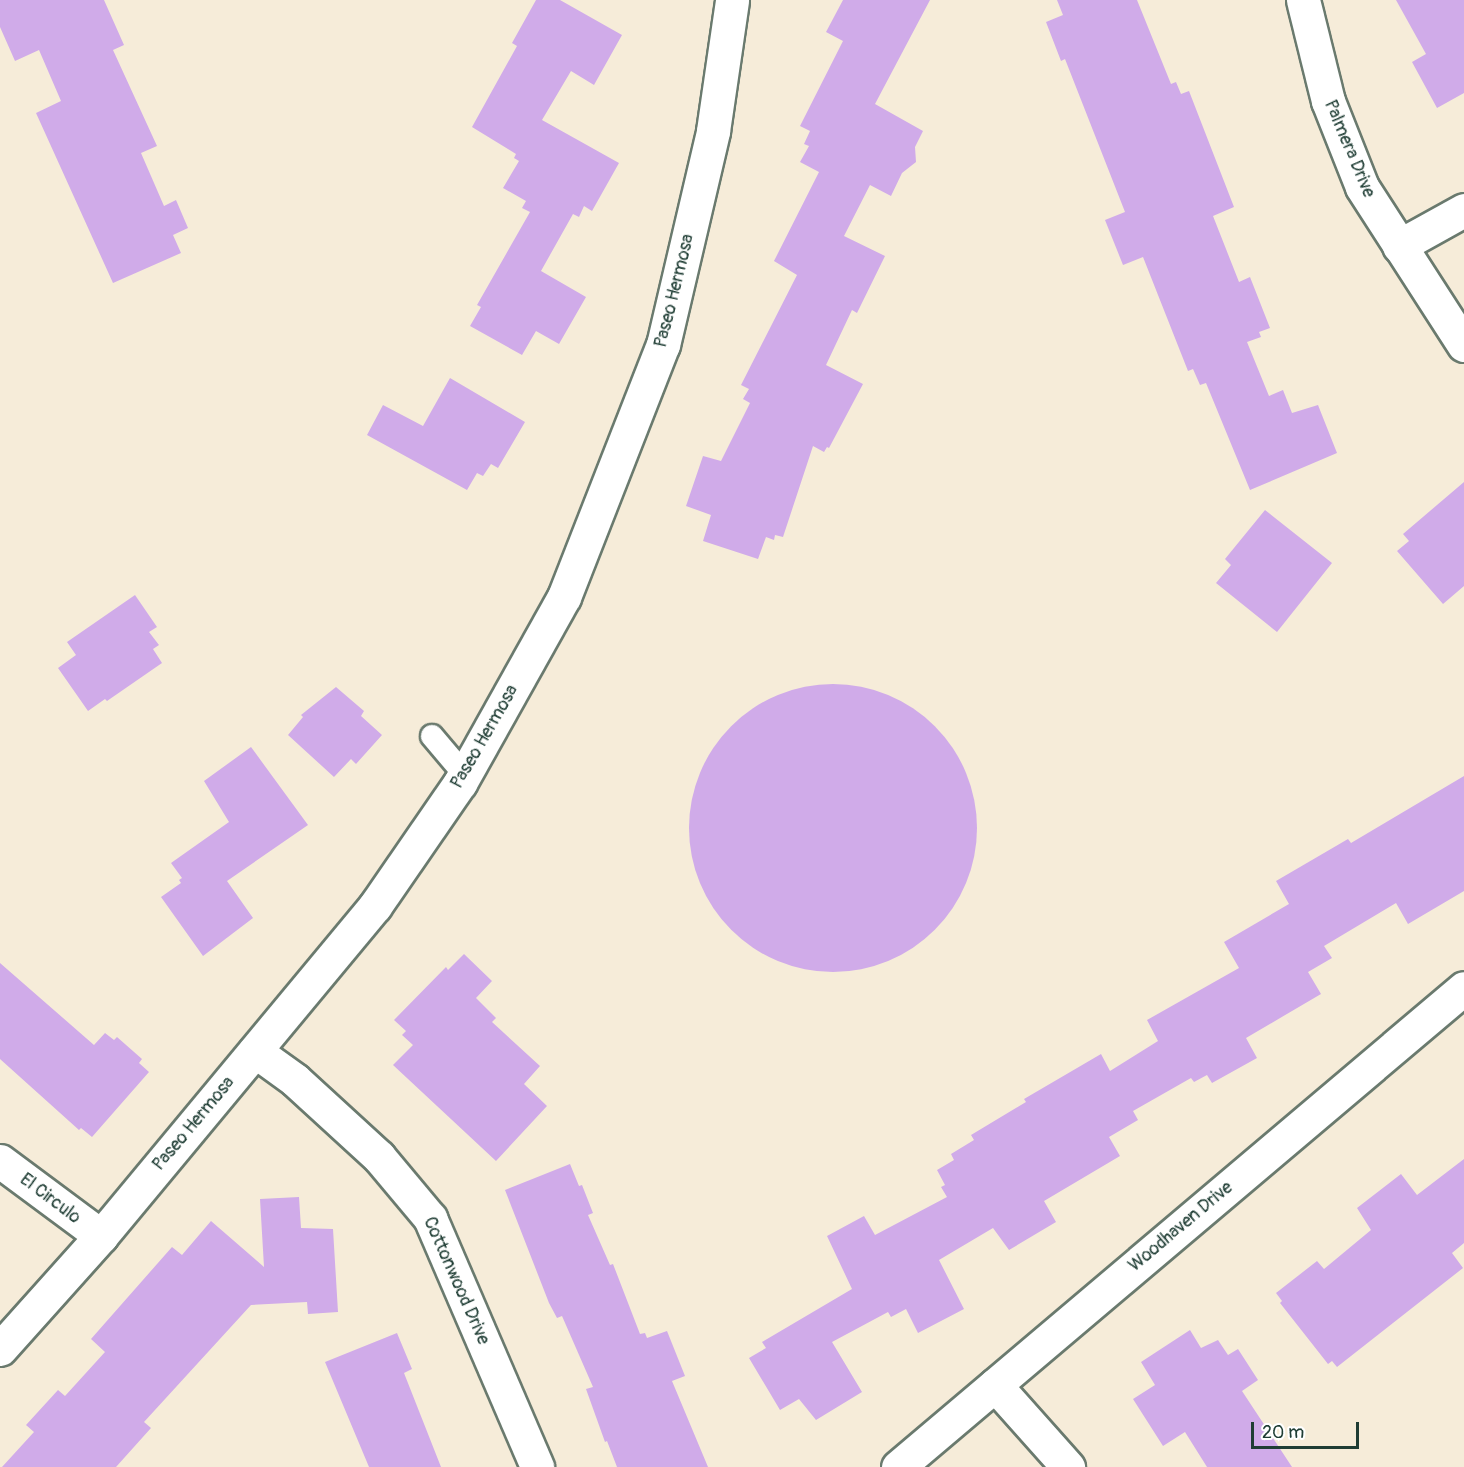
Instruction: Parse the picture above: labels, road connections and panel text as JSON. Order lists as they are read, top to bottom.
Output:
{
  "streets": {
    "street": [
      "Palmera Drive",
      "Paseo Hermosa",
      "El Circulo",
      "Woodhaven Drive",
      "Cottonwood Drive"
    ]
  },
  "crossings": [
    ["Paseo Hermosa", "El Circulo"],
    ["Paseo Hermosa", "Cottonwood Drive"]
  ],
  "scale_bar": "20 m"
}
